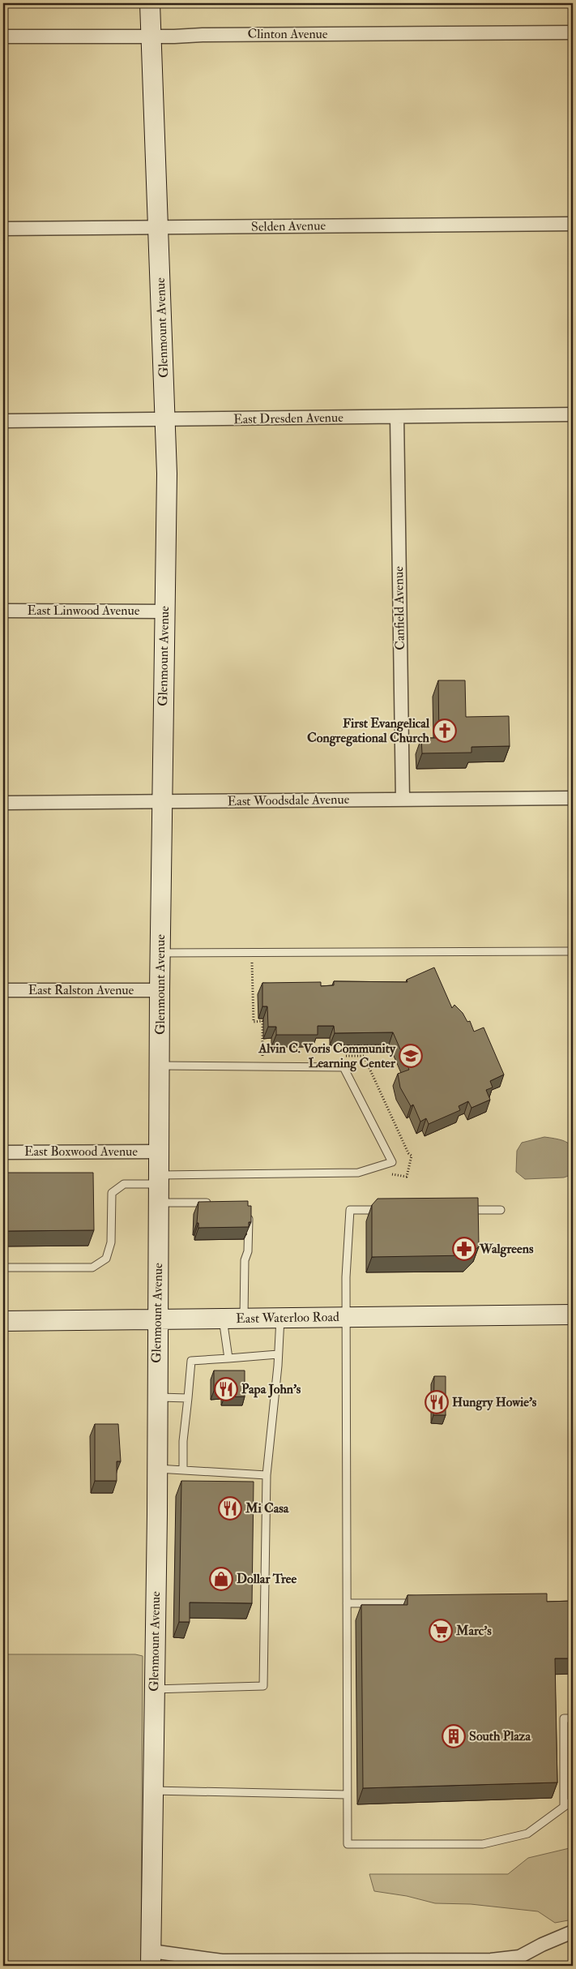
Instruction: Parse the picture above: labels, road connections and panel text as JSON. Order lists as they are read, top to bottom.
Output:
{
  "streets": {
    "street": [
      "Clinton Avenue",
      "Selden Avenue",
      "Glenmount Avenue",
      "East Dresden Avenue",
      "Canfield Avenue",
      "East Linwood Avenue",
      "East Woodsdale Avenue",
      "East Ralston Avenue",
      "East Boxwood Avenue",
      "East Waterloo Road"
    ]
  },
  "crossings": [
    ["Clinton Avenue", "Glenmount Avenue"],
    ["Selden Avenue", "Glenmount Avenue"],
    ["Glenmount Avenue", "East Dresden Avenue"],
    ["Glenmount Avenue", "East Linwood Avenue"],
    ["Glenmount Avenue", "East Woodsdale Avenue"],
    ["Glenmount Avenue", "East Ralston Avenue"],
    ["Glenmount Avenue", "East Boxwood Avenue"],
    ["Glenmount Avenue", "East Waterloo Road"],
    ["East Dresden Avenue", "Canfield Avenue"],
    ["Canfield Avenue", "East Woodsdale Avenue"]
  ],
  "places": {
    "church": ["First Evangelical Congregational Church"],
    "school or university": ["Alvin C. Voris Community Learning Center"],
    "pharmacy": ["Walgreens"],
    "restaurant": ["Papa John's", "Hungry Howie's", "Mi Casa"],
    "shop": ["Dollar Tree"],
    "supermarket": ["Marc's"],
    "building": ["South Plaza"]
  }
}
